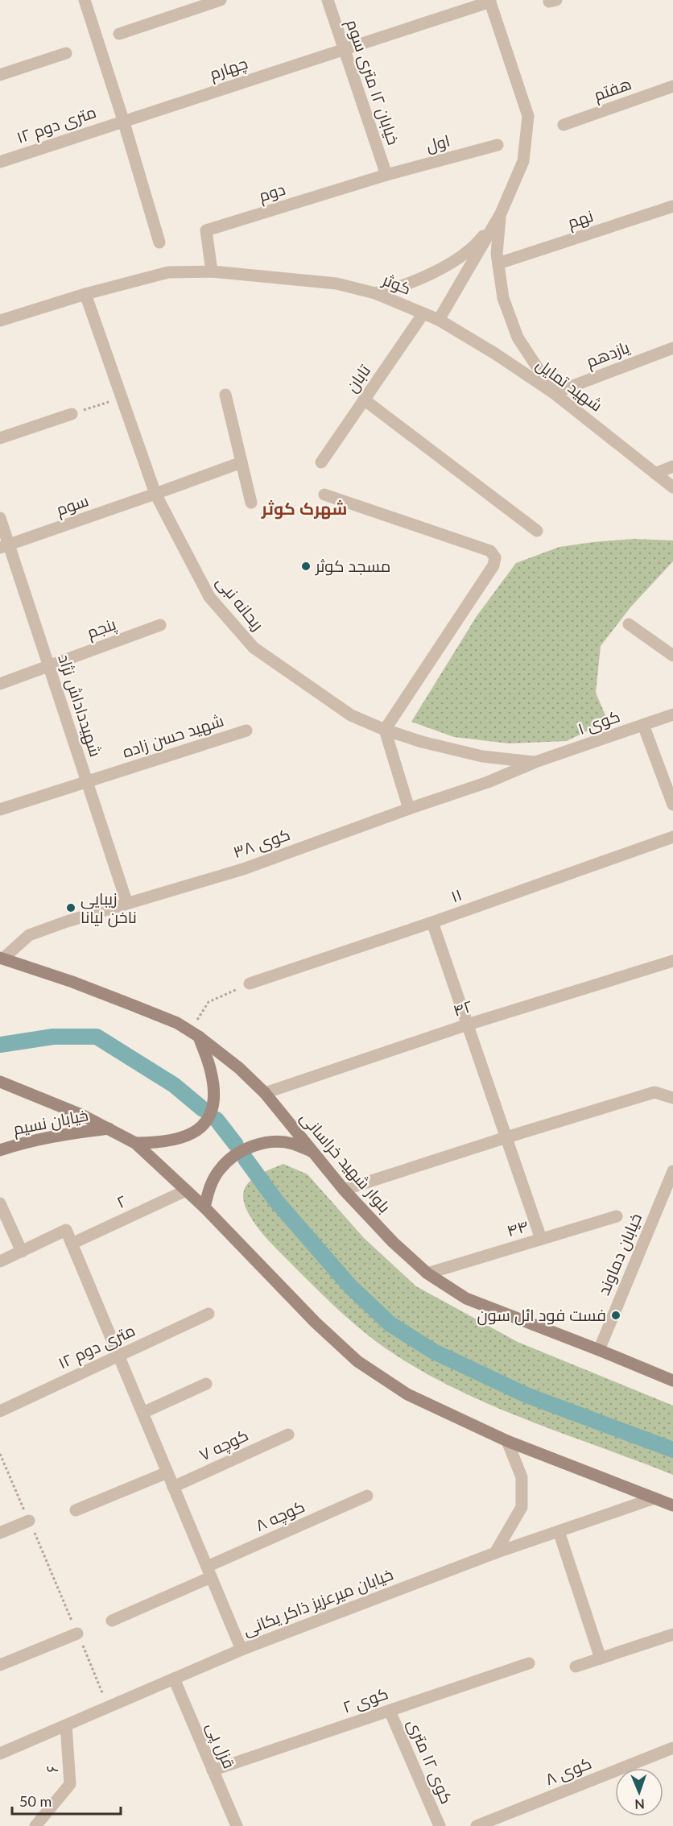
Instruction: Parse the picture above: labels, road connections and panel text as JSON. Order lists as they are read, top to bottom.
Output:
{
  "streets": {
    "main road": ["خیابان نسیم", "بلوار شهید خراسانی"],
    "street": [
      "چهارم",
      "خیابان ۱۲ متری سوم",
      "هفتم",
      "۱۲ متری دوم",
      "اول",
      "دوم",
      "نهم",
      "کوثر",
      "یازدهم",
      "تابان",
      "شهید تمایل",
      "سوم",
      "ریحانه نبی",
      "پنجم",
      "شهیدداداش نژاد",
      "کوی ۱",
      "شهید حسن زاده",
      "کوی ۳۸",
      "۱۱",
      "۴۲",
      "۲",
      "۴۴",
      "خیابان دماوند",
      "کوچه ۷",
      "کوچه ۸",
      "خیابان میرعزیز ذاکر یکانی",
      "کوی ۲",
      "قزل پی",
      "کوی ۱۲ متری",
      "۶",
      "کوی ۸"
    ]
  },
  "crossings": [
    ["چهارم", "خیابان ۱۲ متری سوم"],
    ["چهارم", "۱۲ متری دوم"],
    ["خیابان ۱۲ متری سوم", "اول"],
    ["خیابان ۱۲ متری سوم", "دوم"],
    ["اول", "دوم"],
    ["دوم", "کوثر"],
    ["کوثر", "تابان"],
    ["کوثر", "شهید تمایل"],
    ["کوثر", "ریحانه نبی"],
    ["یازدهم", "شهید تمایل"],
    ["سوم", "ریحانه نبی"],
    ["سوم", "شهیدداداش نژاد"],
    ["ریحانه نبی", "کوی ۱"],
    ["ریحانه نبی", "کوی ۳۸"],
    ["پنجم", "شهیدداداش نژاد"],
    ["شهیدداداش نژاد", "شهید حسن زاده"],
    ["شهیدداداش نژاد", "کوی ۳۸"],
    ["کوی ۱", "کوی ۳۸"],
    ["کوی ۳۸", "بلوار شهید خراسانی"],
    ["۴۲", "بلوار شهید خراسانی"],
    ["بلوار شهید خراسانی", "۴۴"],
    ["بلوار شهید خراسانی", "خیابان دماوند"],
    ["خیابان میرعزیز ذاکر یکانی", "قزل پی"],
    ["خیابان میرعزیز ذاکر یکانی", "۶"],
    ["کوی ۲", "قزل پی"],
    ["کوی ۲", "کوی ۱۲ متری"]
  ],
  "districts": ["شهرک کوثر"],
  "places": ["مسجد کوثر", "زیبایی ناخن لیانا", "فست فود ائل سون"],
  "scale_bar": "50 m",
  "north": "bottom"
}
